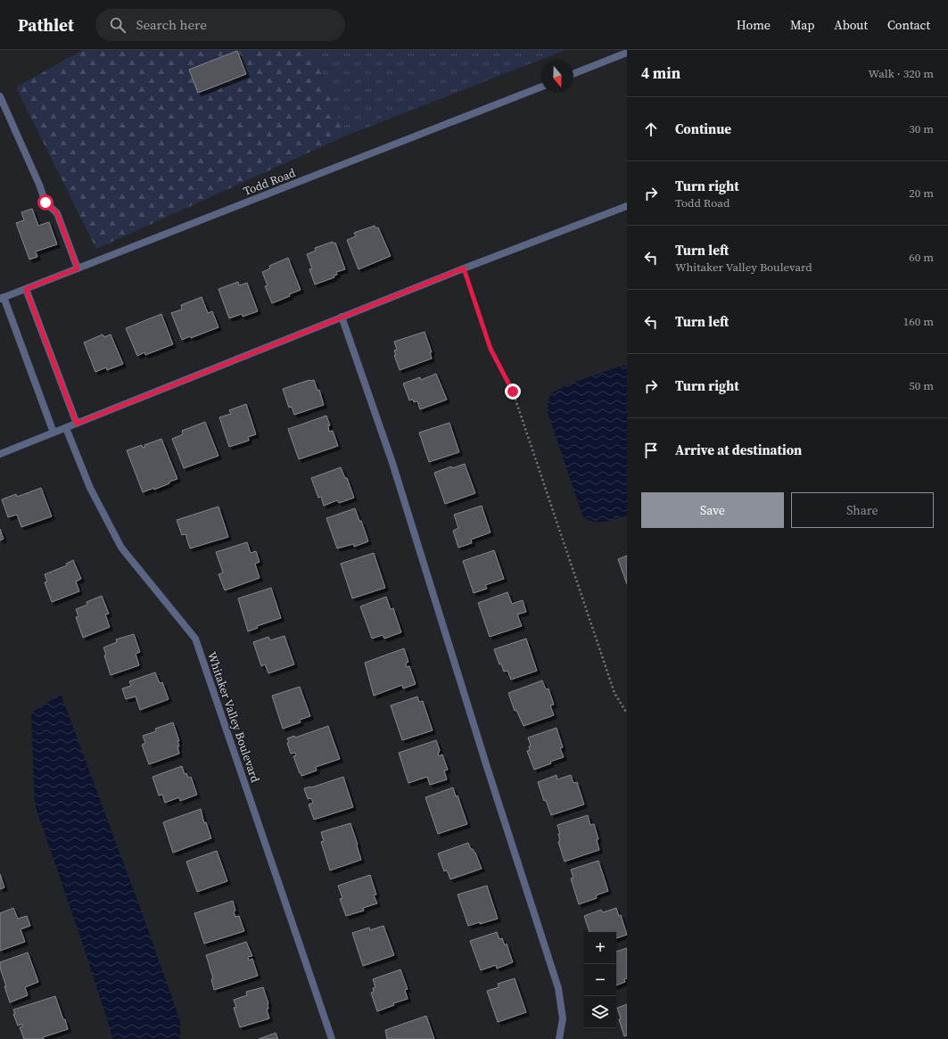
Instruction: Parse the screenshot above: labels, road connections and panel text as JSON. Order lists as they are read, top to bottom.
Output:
{
  "streets": {
    "street": ["Todd Road", "Whitaker Valley Boulevard"]
  },
  "north": "bottom",
  "page": {
    "header": "Pathlet",
    "search": "Search here",
    "nav": [
      "Home",
      "Map",
      "About",
      "Contact"
    ],
    "heading": ["4 min", "Walk · 320 m"],
    "list": [
      ["Continue", "30 m"],
      ["Turn right", "Todd Road", "20 m"],
      ["Turn left", "Whitaker Valley Boulevard", "60 m"],
      ["Turn left", "160 m"],
      ["Turn right", "50 m"],
      "Arrive at destination"
    ],
    "buttons": ["Save", "Share"],
    "map_buttons": ["+", "−"]
  }
}
